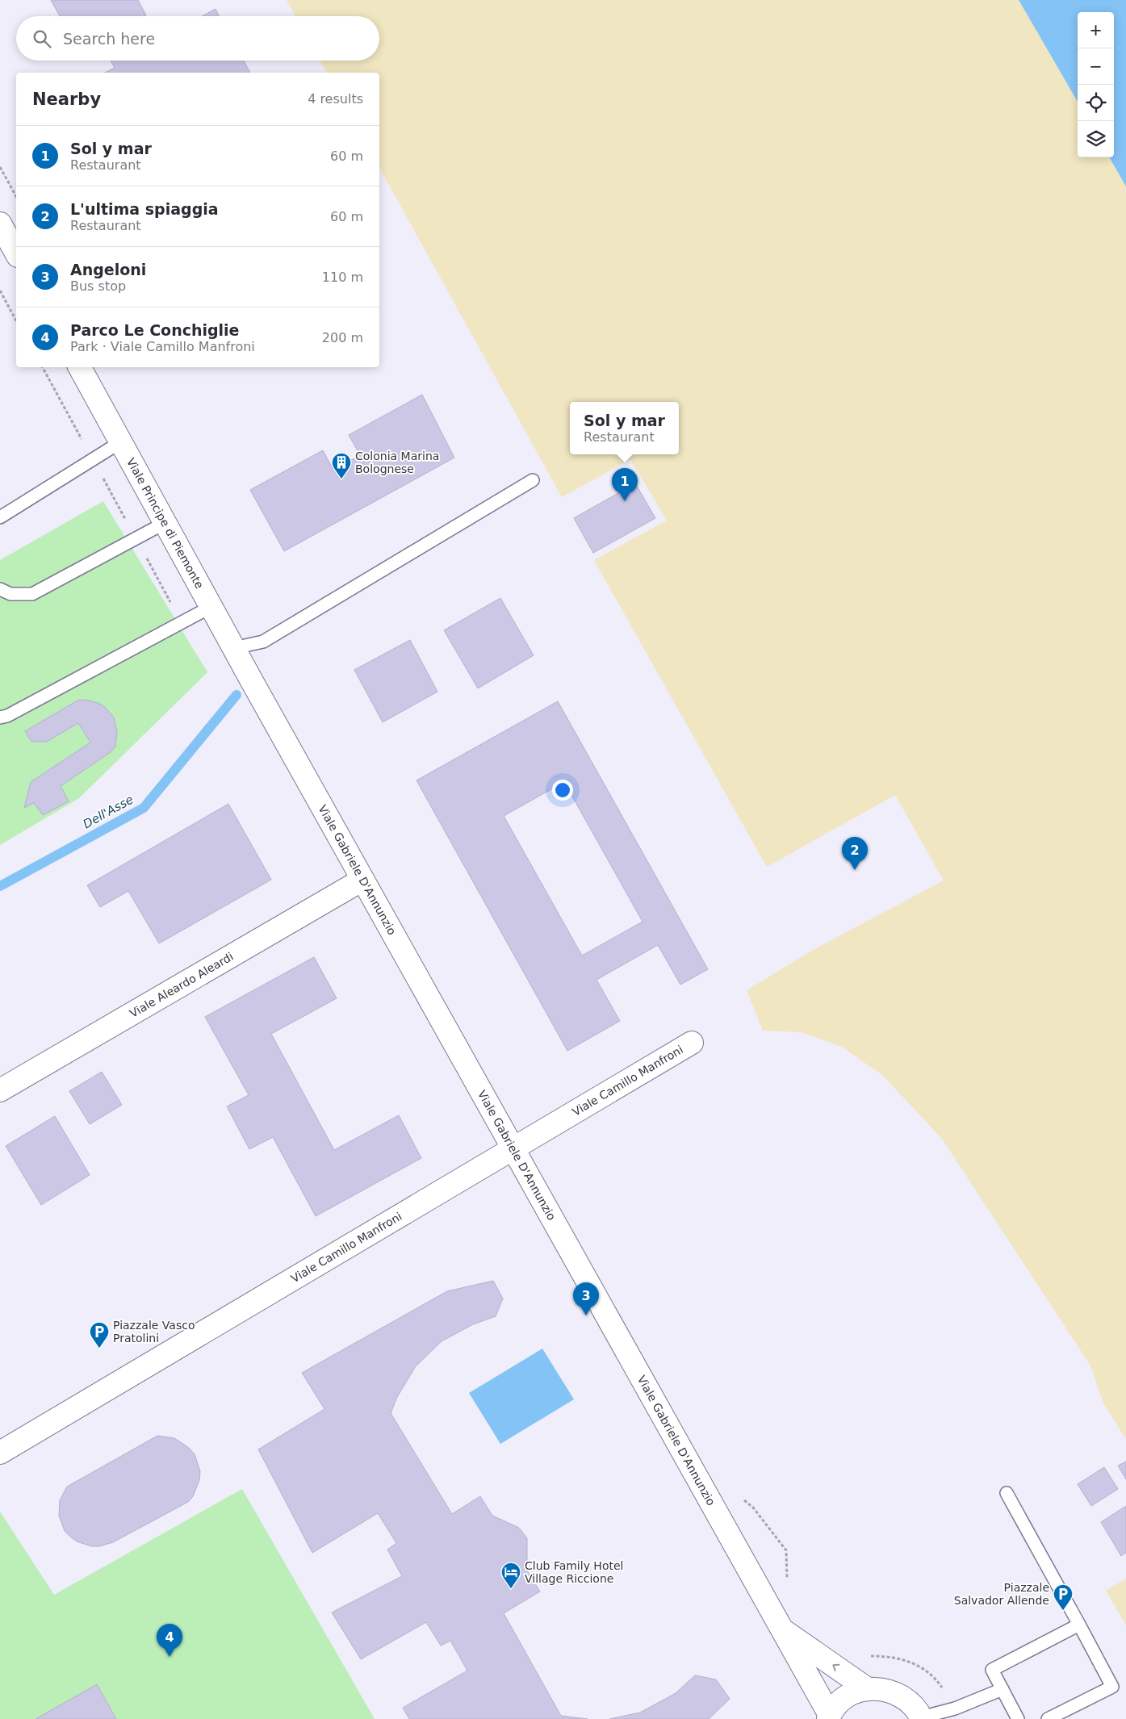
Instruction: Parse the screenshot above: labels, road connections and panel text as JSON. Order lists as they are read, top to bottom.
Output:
{
  "streets": {
    "street": [
      "Viale Principe di Piemonte",
      "Viale Gabriele D'Annunzio",
      "Viale Aleardo Aleardi",
      "Viale Camillo Manfroni"
    ]
  },
  "crossings": [
    ["Viale Principe di Piemonte", "Viale Gabriele D'Annunzio"],
    ["Viale Gabriele D'Annunzio", "Viale Aleardo Aleardi"],
    ["Viale Gabriele D'Annunzio", "Viale Camillo Manfroni"]
  ],
  "water": ["Dell'Asse"],
  "places": {
    "building": ["Colonia Marina Bolognese"],
    "parking": ["Piazzale Vasco Pratolini", "Piazzale Salvador Allende"],
    "hotel": ["Club Family Hotel Village Riccione"]
  },
  "page": {
    "map_buttons": ["+", "−"],
    "search": "Search here",
    "heading": ["Nearby", "4 results"],
    "list": [
      {
        "mark": "1",
        "name": "Sol y mar",
        "note": "Restaurant",
        "value": "60 m"
      },
      {
        "mark": "2",
        "name": "L'ultima spiaggia",
        "note": "Restaurant",
        "value": "60 m"
      },
      {
        "mark": "3",
        "name": "Angeloni",
        "note": "Bus stop",
        "value": "110 m"
      },
      {
        "mark": "4",
        "name": "Parco Le Conchiglie",
        "note": "Park · Viale Camillo Manfroni",
        "value": "200 m"
      }
    ],
    "popup": ["Sol y mar", "Restaurant"],
    "pins": [
      "1",
      "2",
      "3",
      "4"
    ]
  }
}
